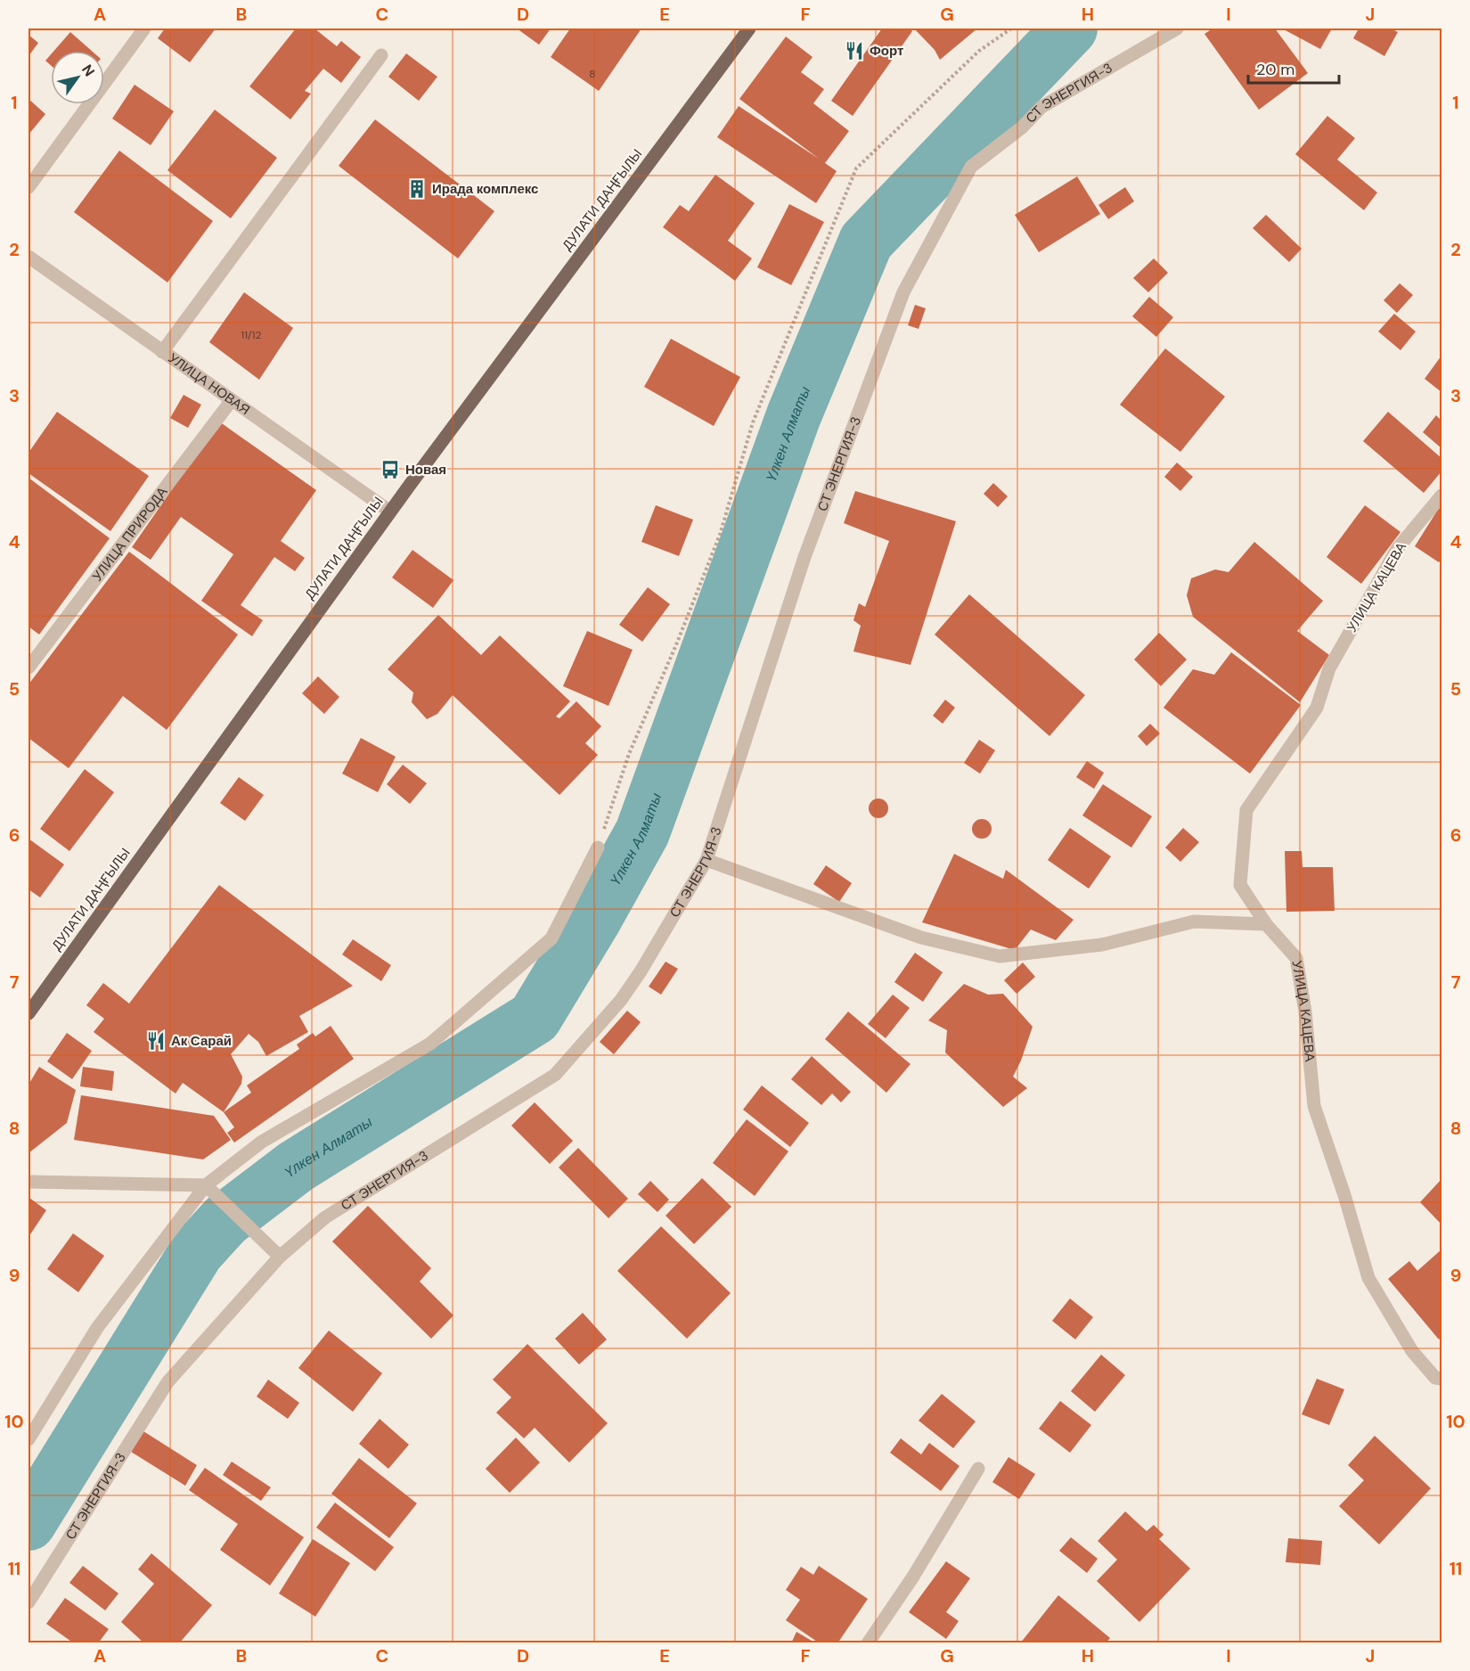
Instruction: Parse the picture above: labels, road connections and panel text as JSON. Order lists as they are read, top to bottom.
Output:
{
  "streets": {
    "main road": ["ДУЛАТИ ДАҢҒЫЛЫ"],
    "street": [
      "СТ ЭНЕРГИЯ-3",
      "УЛИЦА НОВАЯ",
      "УЛИЦА ПРИРОДА",
      "УЛИЦА КАЦЕВА"
    ]
  },
  "crossings": [
    ["ДУЛАТИ ДАҢҒЫЛЫ", "УЛИЦА НОВАЯ"],
    ["УЛИЦА НОВАЯ", "УЛИЦА ПРИРОДА"]
  ],
  "water": ["Үлкен Алматы"],
  "places": {
    "restaurant": ["Форт", "Ак Сарай"],
    "building": ["Ирада комплекс"],
    "bus stop": ["Новая"]
  },
  "house_numbers": ["8", "11/12"],
  "scale_bar": "20 m",
  "north": "top right",
  "grid": {
    "columns": [
      "A",
      "B",
      "C",
      "D",
      "E",
      "F",
      "G",
      "H",
      "I",
      "J"
    ],
    "rows": [
      "1",
      "2",
      "3",
      "4",
      "5",
      "6",
      "7",
      "8",
      "9",
      "10",
      "11"
    ]
  }
}
